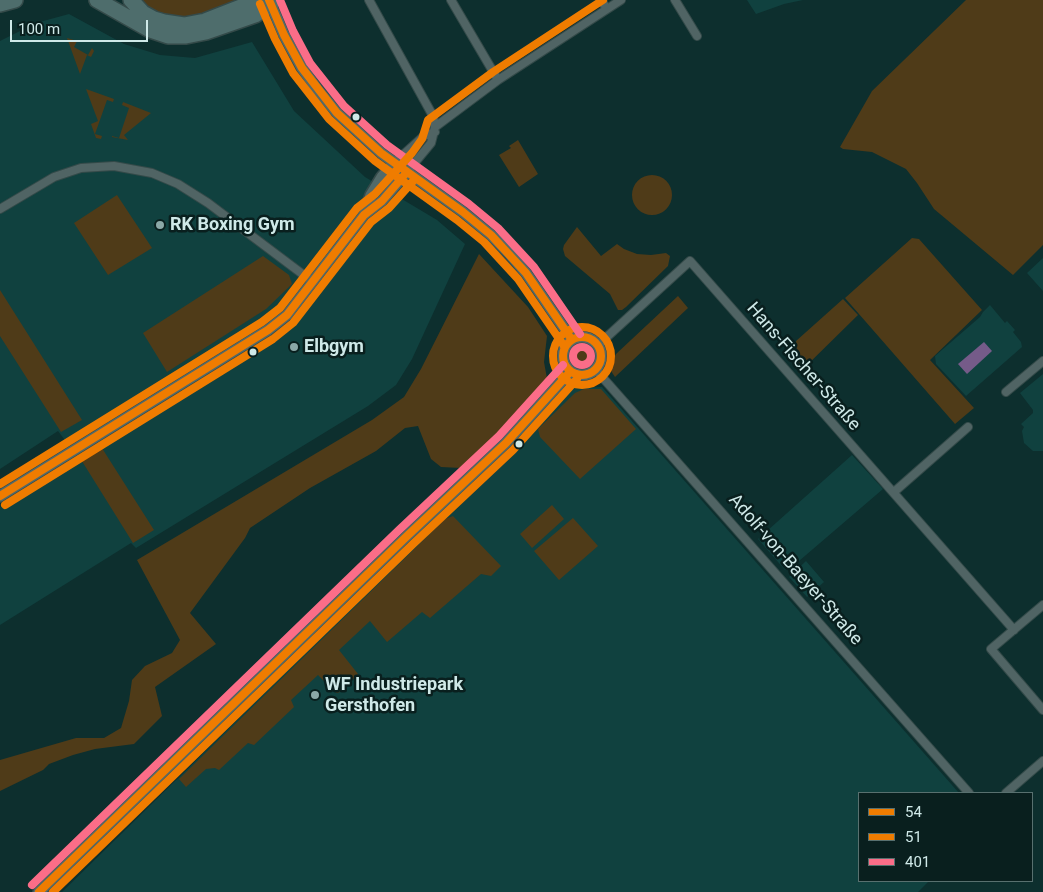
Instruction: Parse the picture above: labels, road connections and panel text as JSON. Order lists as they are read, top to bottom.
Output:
{
  "streets": {
    "street": ["Hans-Fischer-Straße", "Adolf-von-Baeyer-Straße"]
  },
  "crossings": [
    ["Hans-Fischer-Straße", "Adolf-von-Baeyer-Straße"]
  ],
  "places": ["RK Boxing Gym", "Elbgym", "WF Industriepark Gersthofen"],
  "lines": ["transit line 54", "transit line 401", "transit line 51"],
  "legend": ["54", "51", "401"],
  "scale_bar": "100 m"
}
